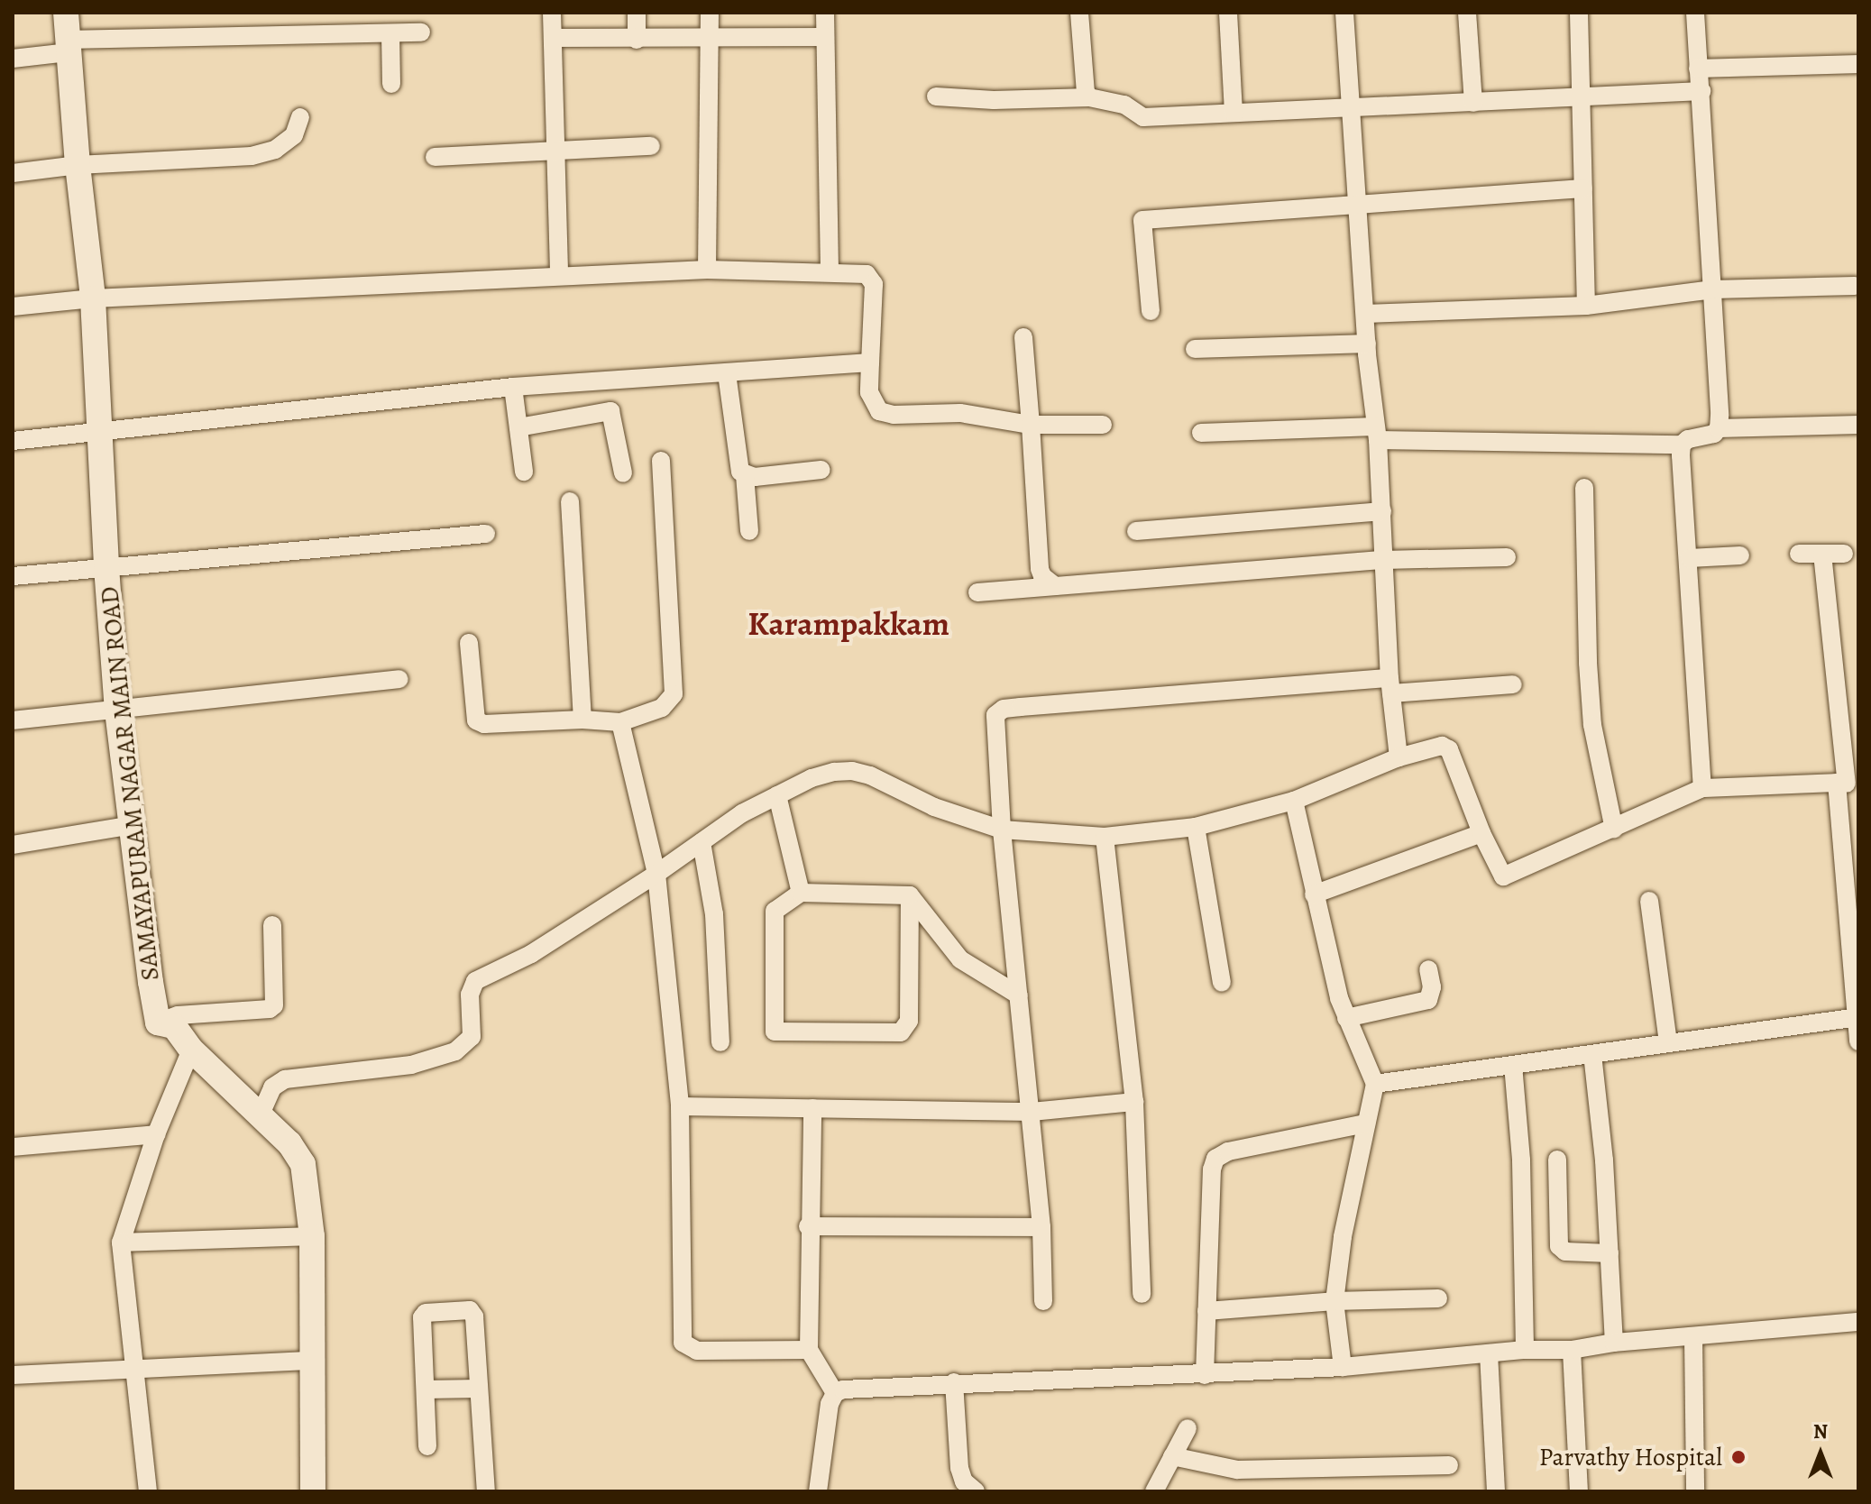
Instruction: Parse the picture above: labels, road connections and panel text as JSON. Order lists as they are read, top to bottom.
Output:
{
  "streets": {
    "street": ["SAMAYAPURAM NAGAR MAIN ROAD"]
  },
  "districts": ["Karampakkam"],
  "places": ["Parvathy Hospital"],
  "north": "top"
}
